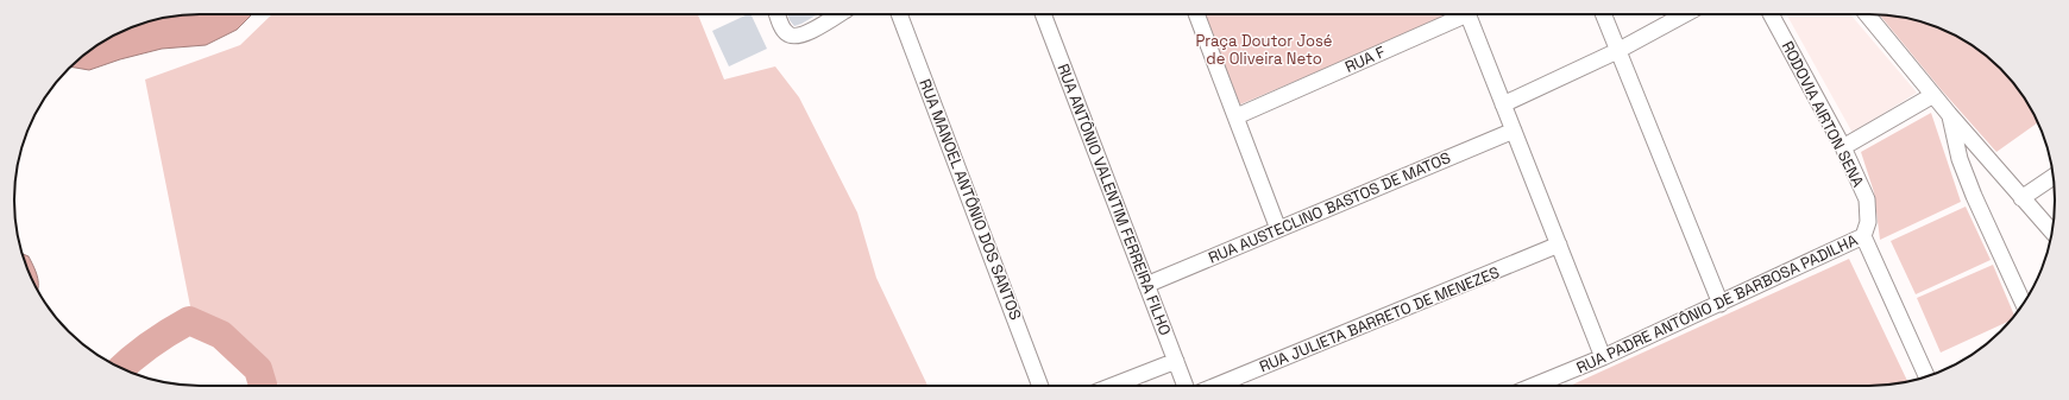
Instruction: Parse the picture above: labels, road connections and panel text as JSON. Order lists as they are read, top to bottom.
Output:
{
  "streets": {
    "street": [
      "RUA F",
      "RODOVIA AIRTON SENA",
      "RUA MANOEL ANTÔNIO DOS SANTOS",
      "RUA ANTÔNIO VALENTIM FERREIRA FILHO",
      "RUA AUSTECLINO BASTOS DE MATOS",
      "RUA PADRE ANTÔNIO DE BARBOSA PADILHA",
      "RUA JULIETA BARRETO DE MENEZES"
    ]
  },
  "crossings": [
    ["RODOVIA AIRTON SENA", "RUA PADRE ANTÔNIO DE BARBOSA PADILHA"],
    ["RUA ANTÔNIO VALENTIM FERREIRA FILHO", "RUA AUSTECLINO BASTOS DE MATOS"]
  ],
  "parks": ["Praça Doutor José de Oliveira Neto"]
}
